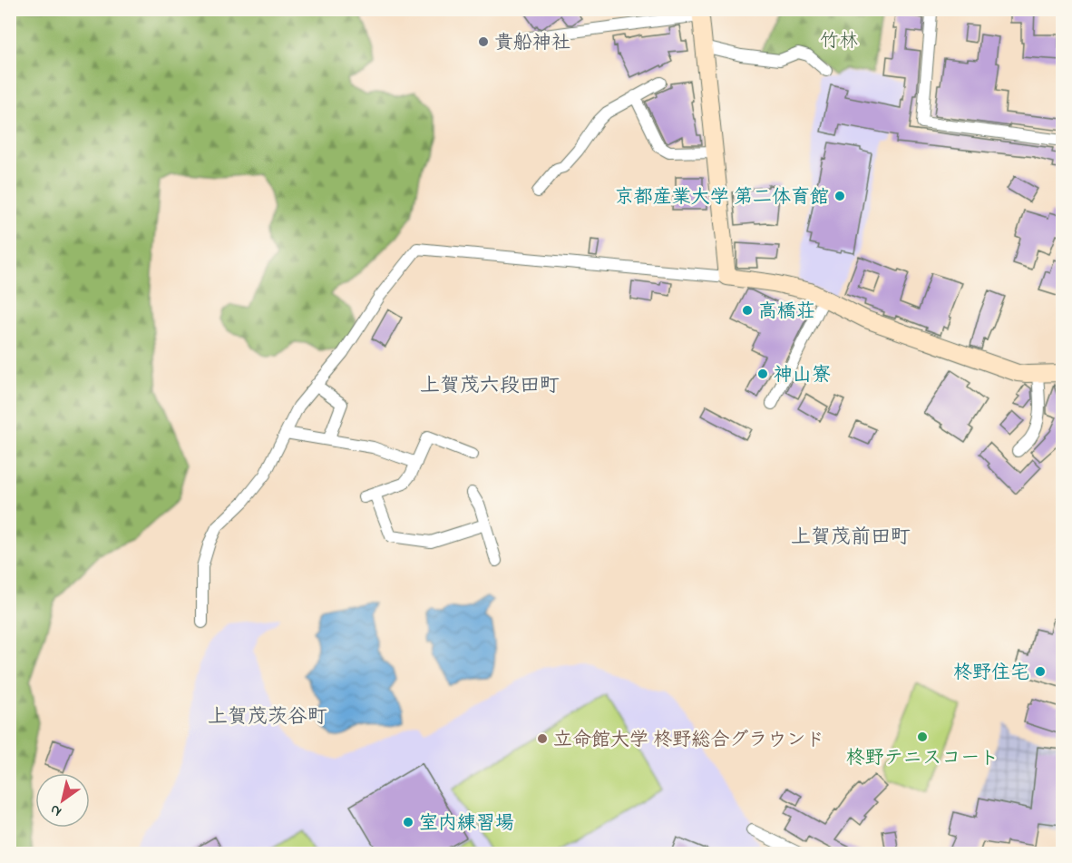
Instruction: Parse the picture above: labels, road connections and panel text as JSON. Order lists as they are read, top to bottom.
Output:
{
  "districts": ["上賀茂六段田町", "上賀茂前田町", "上賀茂茨谷町"],
  "parks": ["竹林"],
  "places": [
    "貴船神社",
    "京都産業大学 第二体育館",
    "高橋荘",
    "神山寮",
    "柊野住宅",
    "柊野テニスコート",
    "立命館大学 柊野総合グラウンド",
    "室内練習場"
  ],
  "north": "bottom left"
}
